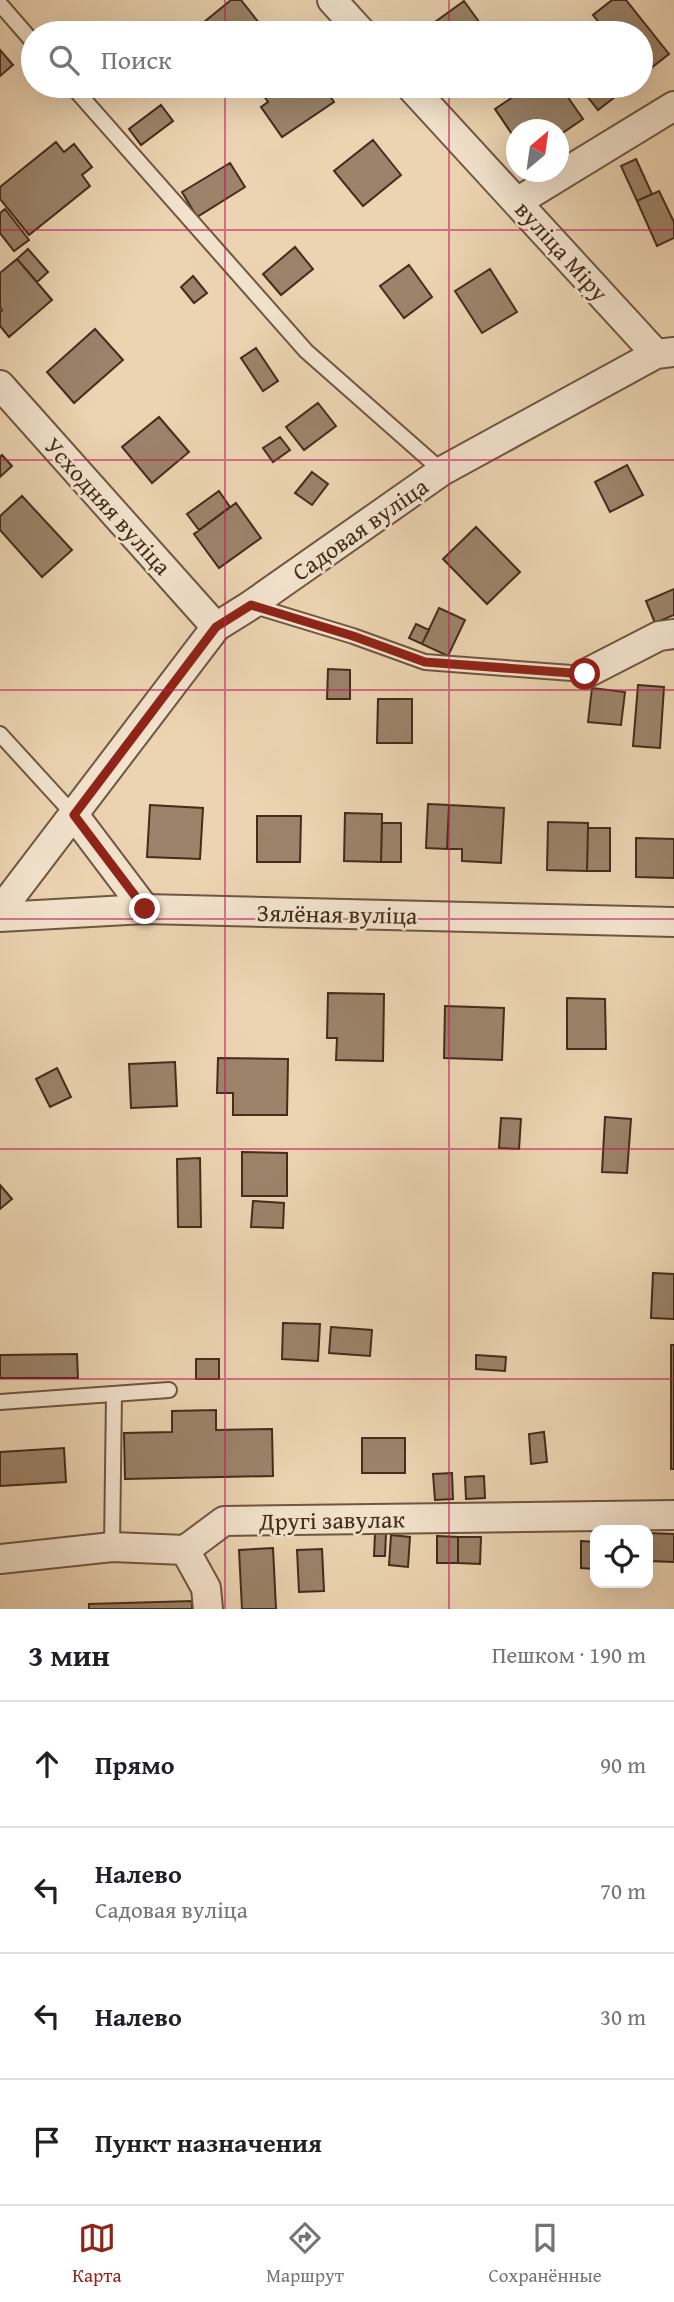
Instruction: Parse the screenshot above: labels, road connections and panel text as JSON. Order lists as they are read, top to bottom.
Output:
{
  "streets": {
    "street": [
      "вуліца Міру",
      "Усходняя вуліца",
      "Садовая вуліца",
      "Зялёная вуліца",
      "Другі завулак"
    ]
  },
  "crossings": [
    ["вуліца Міру", "Садовая вуліца"],
    ["Усходняя вуліца", "Садовая вуліца"]
  ],
  "north": "top right",
  "page": {
    "search": "Поиск",
    "heading": ["3 мин", "Пешком · 190 m"],
    "list": [
      ["Прямо", "90 m"],
      ["Налево", "Садовая вуліца", "70 m"],
      ["Налево", "30 m"],
      "Пункт назначения"
    ],
    "nav": ["Карта", "Маршрут", "Сохранённые"]
  }
}
